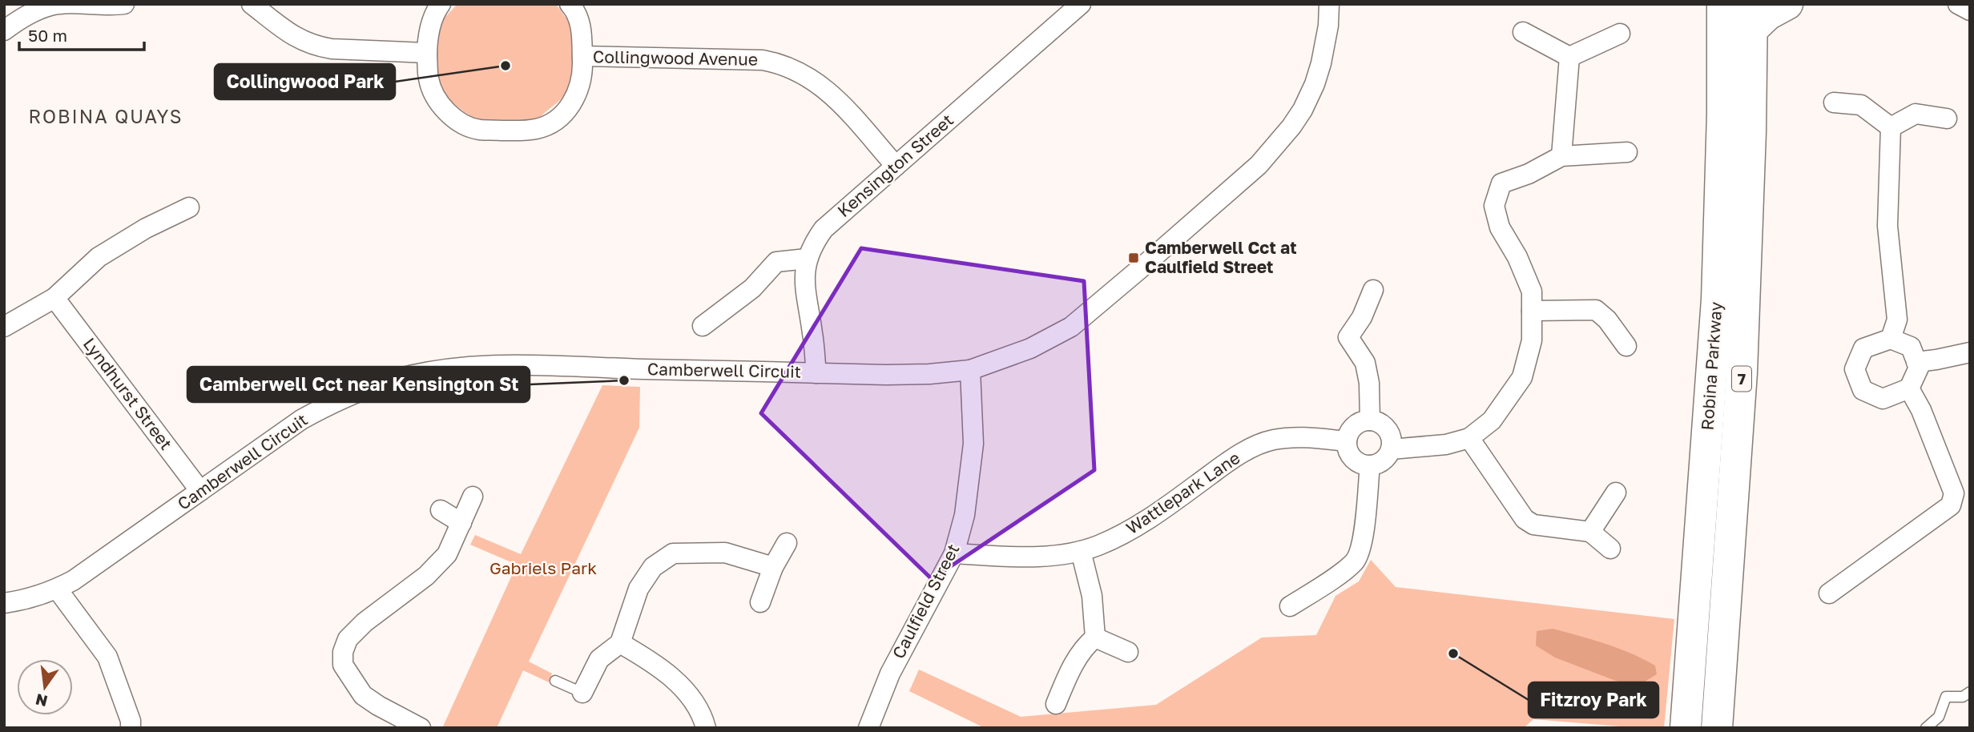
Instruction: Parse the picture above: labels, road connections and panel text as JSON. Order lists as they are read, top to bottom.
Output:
{
  "streets": {
    "main road": ["Robina Parkway", "7"],
    "street": [
      "Collingwood Avenue",
      "Kensington Street",
      "Camberwell Circuit",
      "Lyndhurst Street",
      "Wattlepark Lane",
      "Caulfield Street"
    ]
  },
  "crossings": [
    ["Collingwood Avenue", "Kensington Street"],
    ["Kensington Street", "Camberwell Circuit"],
    ["Camberwell Circuit", "Lyndhurst Street"],
    ["Camberwell Circuit", "Caulfield Street"],
    ["Wattlepark Lane", "Caulfield Street"]
  ],
  "districts": ["ROBINA QUAYS"],
  "parks": ["Gabriels Park"],
  "places": {
    "other": ["Collingwood Park", "Camberwell Cct near Kensington St", "Fitzroy Park"],
    "transit": ["Camberwell Cct at Caulfield Street"]
  },
  "scale_bar": "50 m",
  "north": "bottom"
}
